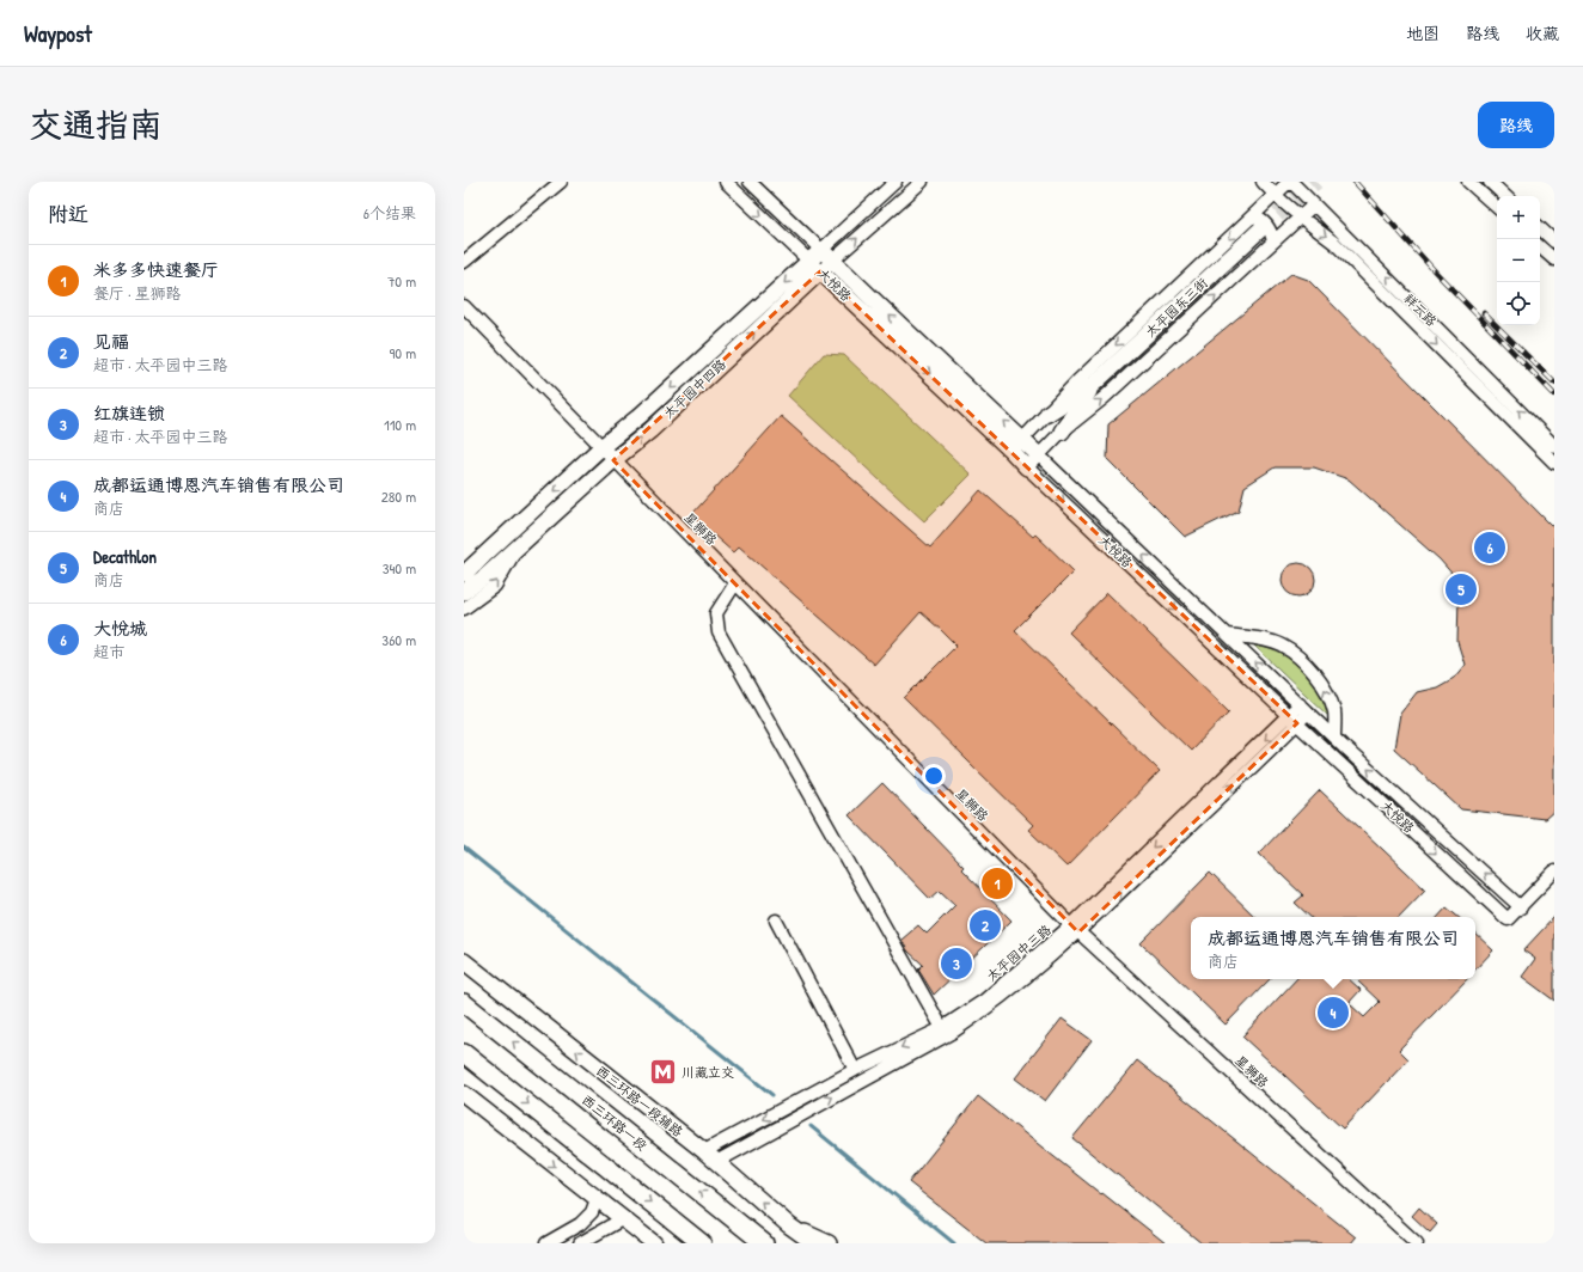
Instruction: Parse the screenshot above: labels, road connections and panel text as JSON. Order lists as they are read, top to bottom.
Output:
{
  "streets": {
    "highway": ["西三环路一段"],
    "main road": [
      "大悦路",
      "太平园东三街",
      "太平园中四路",
      "西三环路一段辅路"
    ],
    "street": ["祥云路", "星狮路", "太平园中三路"]
  },
  "crossings": [
    ["大悦路", "太平园中四路"],
    ["大悦路", "太平园中三路"],
    ["太平园中四路", "星狮路"],
    ["星狮路", "太平园中三路"],
    ["太平园中三路", "西三环路一段辅路"]
  ],
  "one_way": ["太平园中四路"],
  "places": {
    "metro station": ["川藏立交"]
  },
  "page": {
    "header": "Waypost",
    "nav": ["地图", "路线", "收藏"],
    "title": "交通指南",
    "buttons": "路线",
    "heading": ["附近", "6个结果"],
    "map_buttons": ["+", "−"],
    "list": [
      {
        "mark": "1",
        "name": "米多多快速餐厅",
        "note": "餐厅 · 星狮路",
        "value": "70 m"
      },
      {
        "mark": "2",
        "name": "见福",
        "note": "超市 · 太平园中三路",
        "value": "90 m"
      },
      {
        "mark": "3",
        "name": "红旗连锁",
        "note": "超市 · 太平园中三路",
        "value": "110 m"
      },
      {
        "mark": "4",
        "name": "成都运通博恩汽车销售有限公司",
        "note": "商店",
        "value": "280 m"
      },
      {
        "mark": "5",
        "name": "Decathlon",
        "note": "商店",
        "value": "340 m"
      },
      {
        "mark": "6",
        "name": "大悦城",
        "note": "超市",
        "value": "360 m"
      }
    ],
    "pins": [
      "6",
      "5",
      "1",
      "2",
      "3",
      "4"
    ],
    "popup": ["成都运通博恩汽车销售有限公司", "商店"]
  }
}
